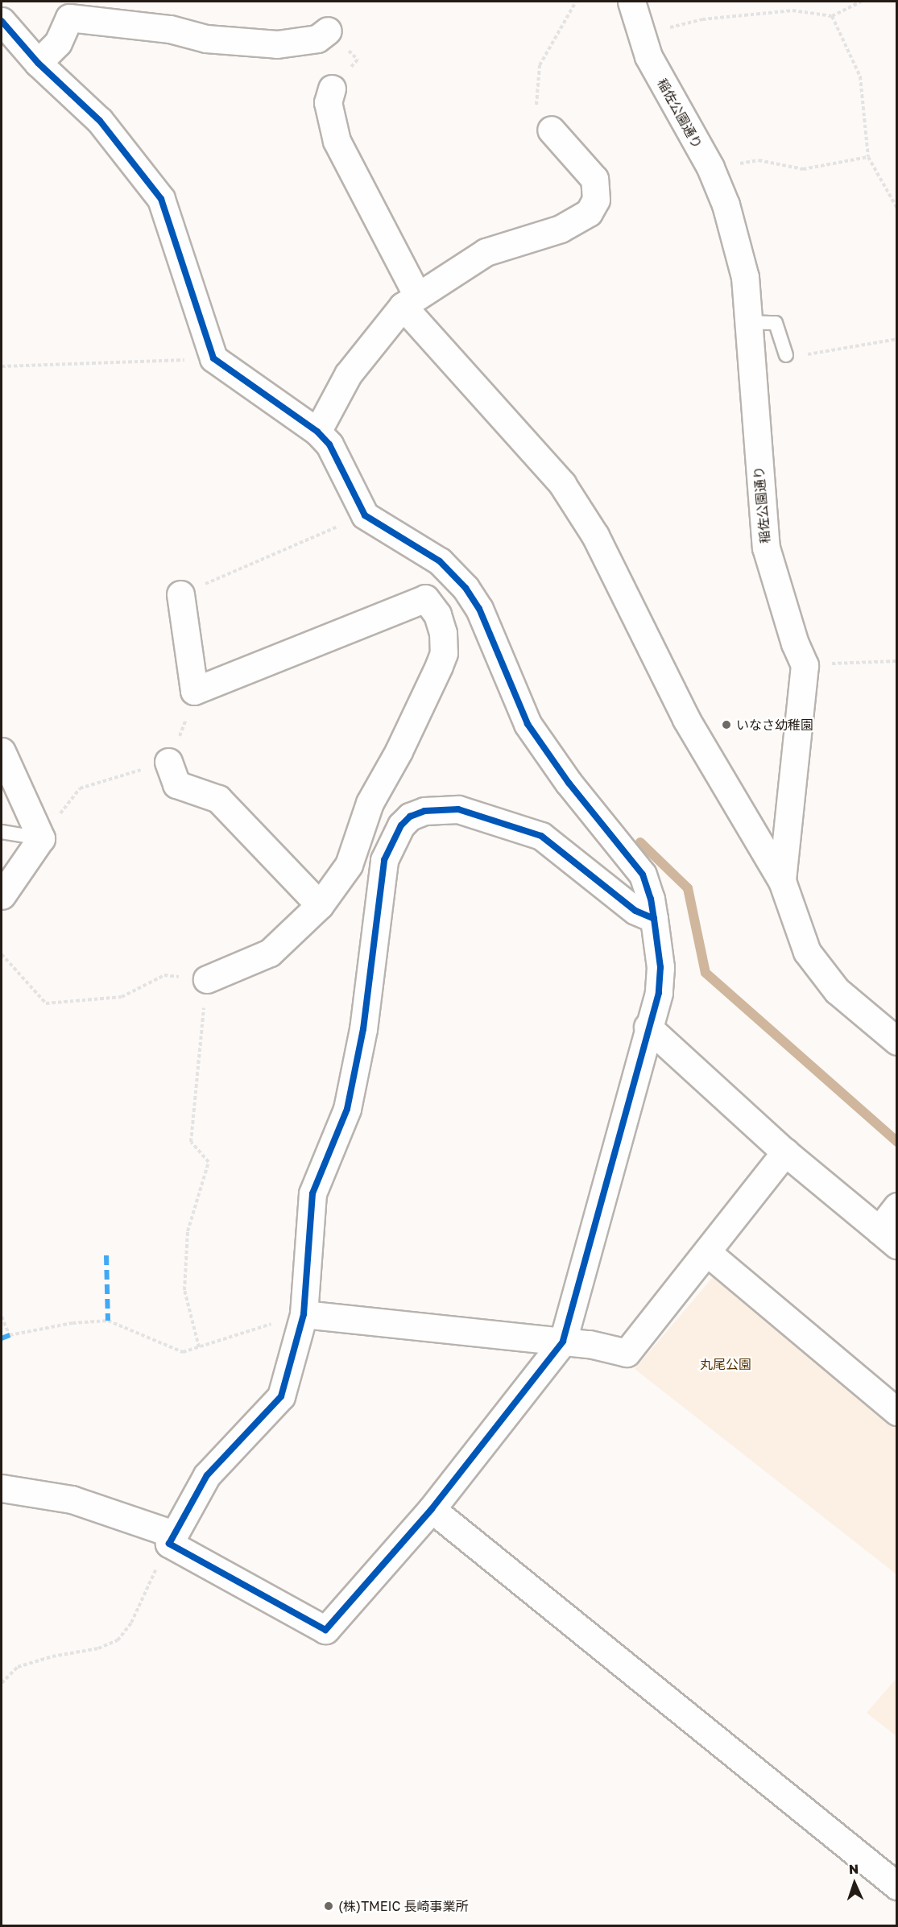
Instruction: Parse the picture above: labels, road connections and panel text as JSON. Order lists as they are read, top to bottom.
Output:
{
  "streets": {
    "street": ["稲佐公園通り"]
  },
  "parks": ["丸尾公園"],
  "places": ["いなさ幼稚園", "(株)TMEIC 長崎事業所"],
  "north": "top"
}
